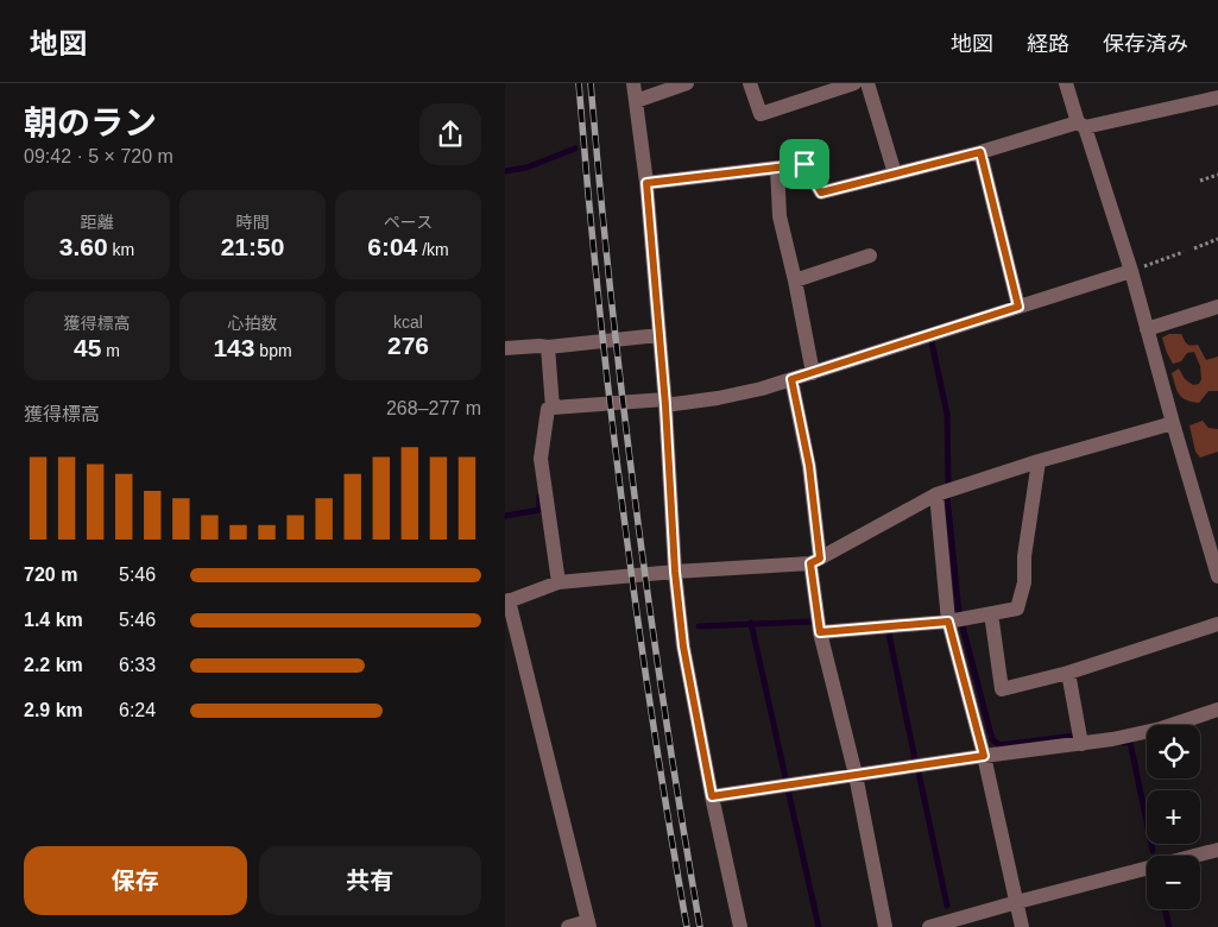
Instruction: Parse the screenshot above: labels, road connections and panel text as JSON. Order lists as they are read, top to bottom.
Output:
{
  "page": {
    "header": "地図",
    "nav": ["地図", "経路", "保存済み"],
    "heading": ["朝のラン", "09:42 · 5 × 720 m"],
    "stats": [
      ["距離", "3.60 km"],
      ["時間", "21:50"],
      ["ペース", "6:04 /km"],
      ["獲得標高", "45 m"],
      ["心拍数", "143 bpm"],
      ["kcal", "276"]
    ],
    "chart": ["獲得標高", "268–277 m"],
    "list": [
      {
        "name": "720 m",
        "note": "5:46"
      },
      {
        "name": "1.4 km",
        "note": "5:46"
      },
      {
        "name": "2.2 km",
        "note": "6:33"
      },
      {
        "name": "2.9 km",
        "note": "6:24"
      }
    ],
    "map_buttons": ["+", "−"],
    "buttons": ["保存", "共有"]
  }
}
